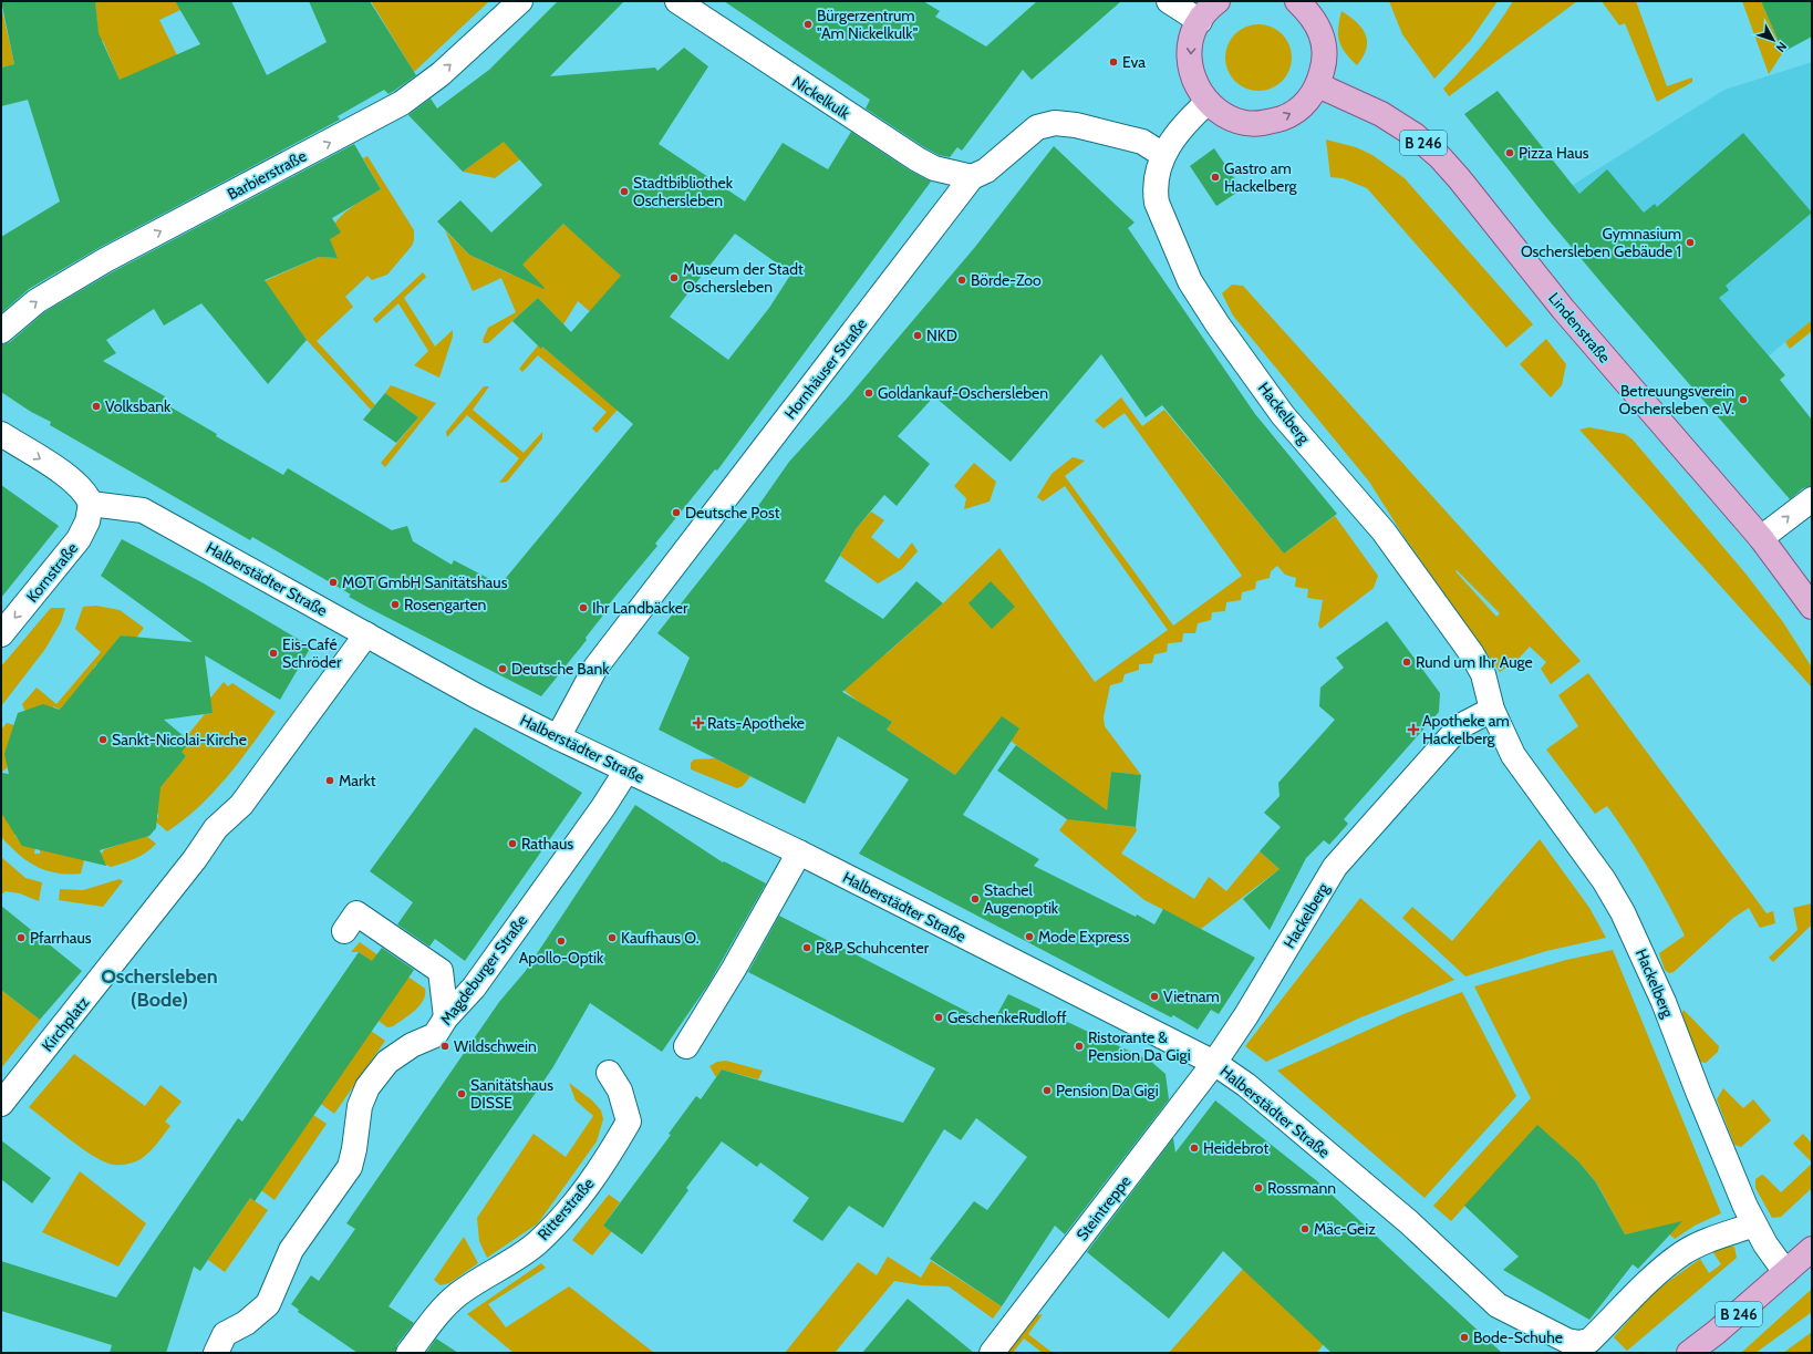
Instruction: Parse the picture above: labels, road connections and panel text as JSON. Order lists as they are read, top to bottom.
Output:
{
  "streets": {
    "main road": ["B 246", "Lindenstraße"],
    "street": [
      "Nickelkulk",
      "Barbierstraße",
      "Hornhäuser Straße",
      "Hackelberg",
      "Kornstraße",
      "Halberstädter Straße",
      "Magdeburger Straße",
      "Kirchplatz",
      "Steintreppe",
      "Ritterstraße"
    ]
  },
  "crossings": [
    ["Nickelkulk", "Hornhäuser Straße"],
    ["B 246", "Hackelberg"],
    ["Hornhäuser Straße", "Hackelberg"],
    ["Hornhäuser Straße", "Halberstädter Straße"],
    ["Hackelberg", "Halberstädter Straße"],
    ["Hackelberg", "Steintreppe"],
    ["Kornstraße", "Halberstädter Straße"],
    ["Halberstädter Straße", "Magdeburger Straße"],
    ["Halberstädter Straße", "Kirchplatz"],
    ["Halberstädter Straße", "Steintreppe"]
  ],
  "one_way": ["Barbierstraße", "Kornstraße"],
  "districts": ["Oschersleben (Bode)"],
  "places": {
    "other": [
      "Bürgerzentrum \"Am Nickelkulk\"",
      "Eva",
      "Pizza Haus",
      "Gastro am Hackelberg",
      "Stadtbibliothek Oschersleben",
      "Gymnasium Oschersleben Gebäude 1",
      "Museum der Stadt Oschersleben",
      "Börde-Zoo",
      "NKD",
      "Goldankauf-Oschersleben",
      "Betreuungsverein Oschersleben e.V.",
      "Volksbank",
      "Deutsche Post",
      "MOT GmbH Sanitätshaus",
      "Rosengarten",
      "Ihr Landbäcker",
      "Eis-Café Schröder",
      "Rund um Ihr Auge",
      "Deutsche Bank",
      "Sankt-Nicolai-Kirche",
      "Markt",
      "Rathaus",
      "Stachel Augenoptik",
      "Mode Express",
      "Pfarrhaus",
      "Kaufhaus O.",
      "Apollo-Optik",
      "P&P Schuhcenter",
      "Vietnam",
      "GeschenkeRudloff",
      "Wildschwein",
      "Ristorante & Pension Da Gigi",
      "Pension Da Gigi",
      "Sanitätshaus DISSE",
      "Heidebrot",
      "Rossmann",
      "Mäc-Geiz",
      "Bode-Schuhe"
    ],
    "health": ["Rats-Apotheke", "Apotheke am Hackelberg"]
  },
  "north": "bottom right"
}
